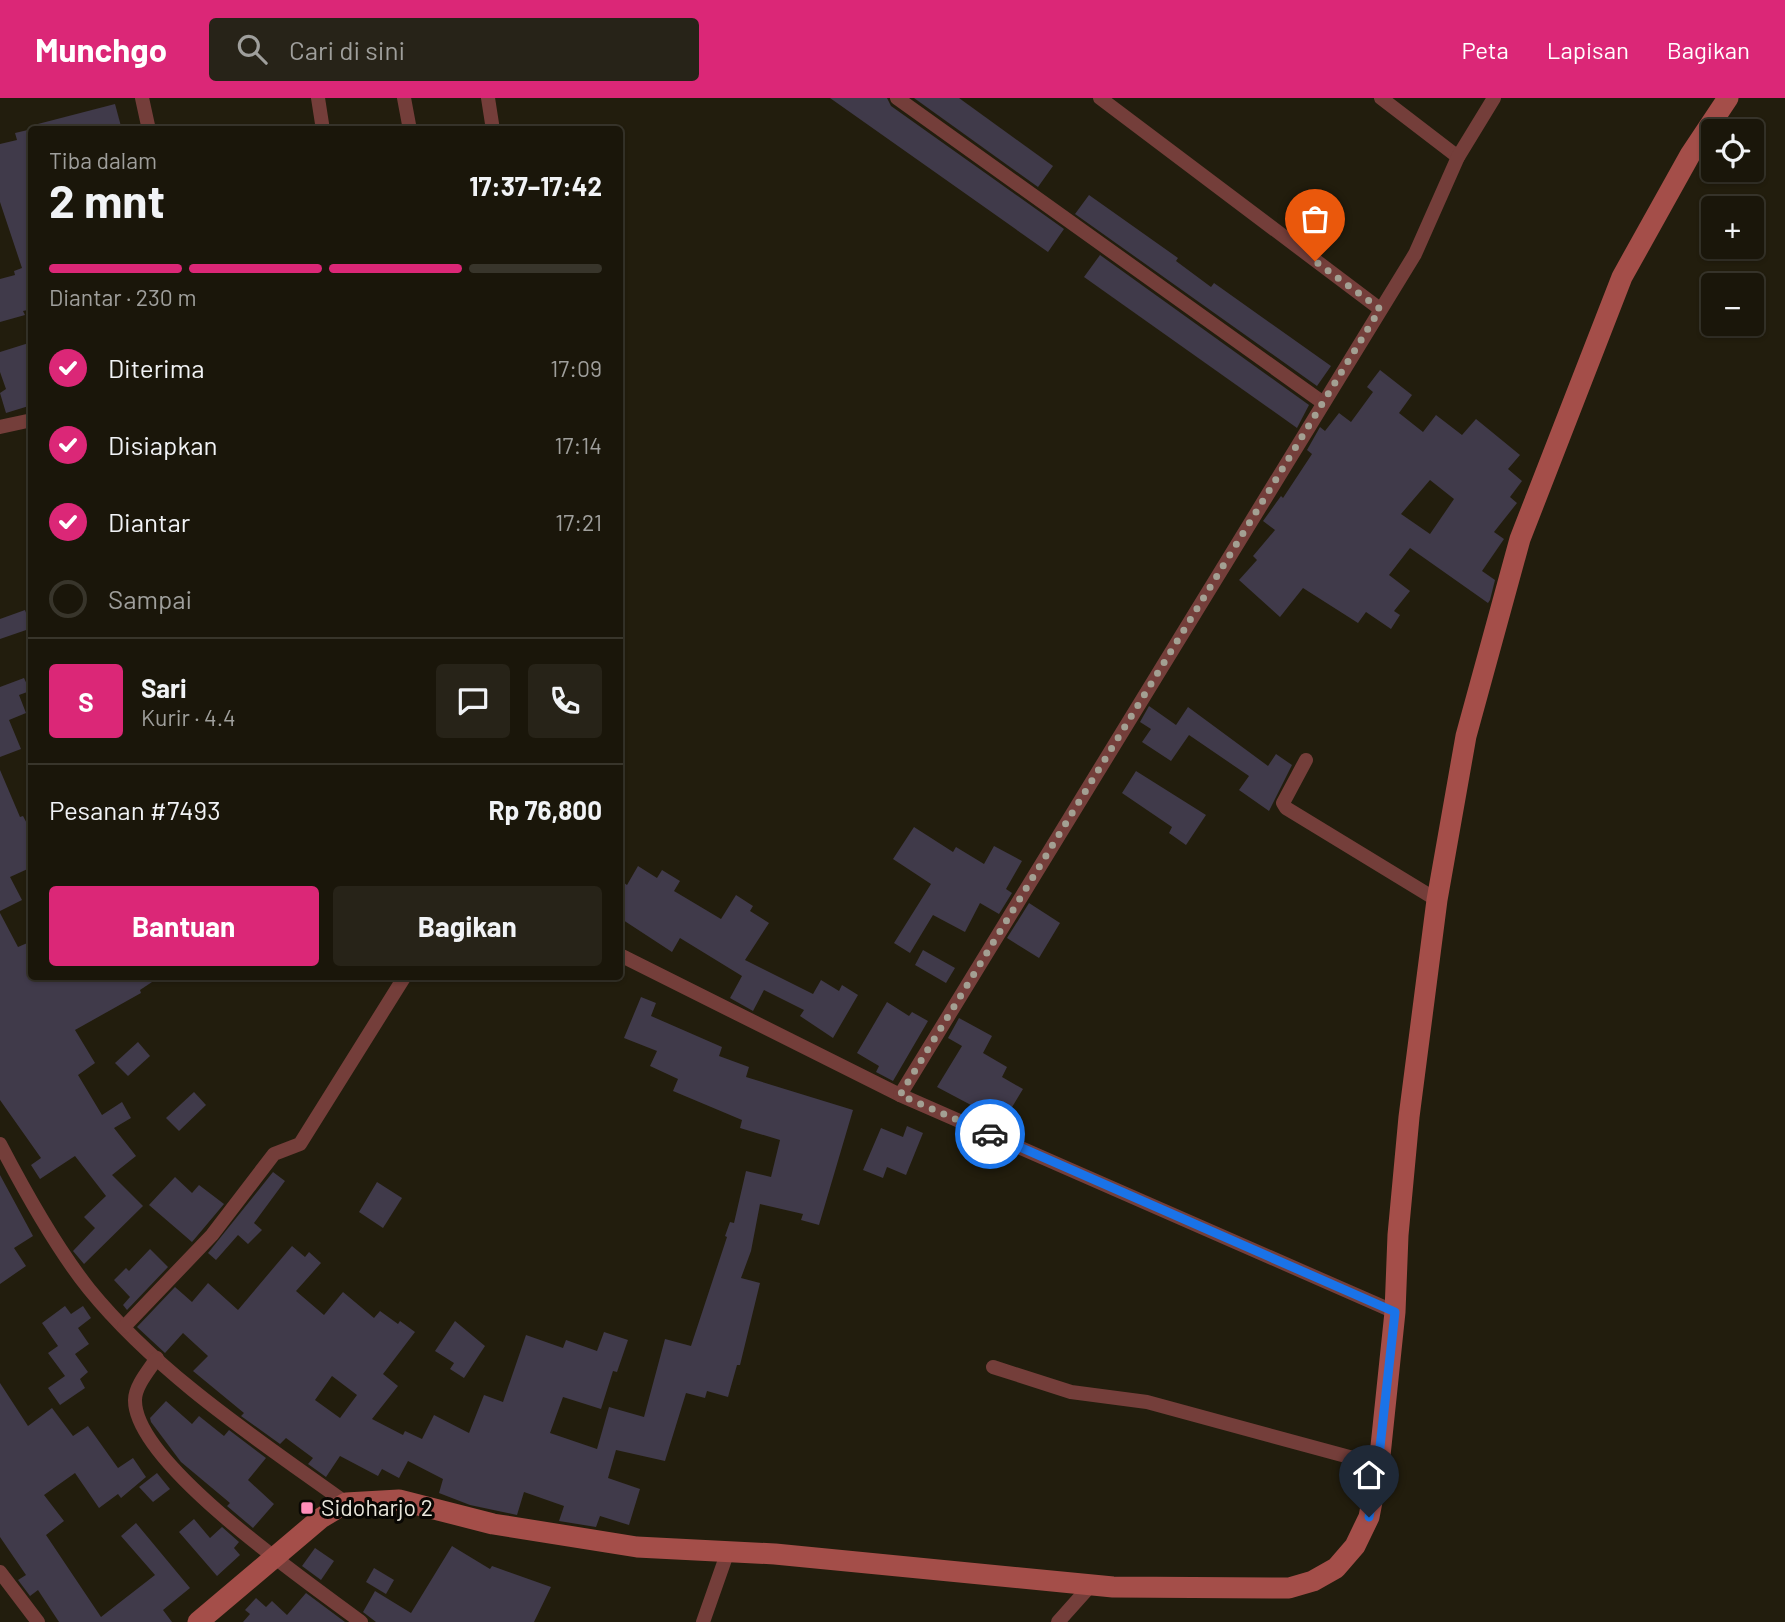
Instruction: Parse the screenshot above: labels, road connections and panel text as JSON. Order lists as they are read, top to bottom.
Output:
{
  "places": {
    "transit": ["Sidoharjo 2"]
  },
  "page": {
    "header": "Munchgo",
    "search": "Cari di sini",
    "nav": ["Peta", "Lapisan", "Bagikan"],
    "map_buttons": ["+", "−"],
    "heading": ["2 mnt", "Tiba dalam", "17:37–17:42"],
    "panel": [
      "Sari",
      "Kurir · 4.4",
      "Pesanan #7493",
      "Rp 76,800"
    ],
    "bar": "Diantar · 230 m",
    "list": [
      ["Diterima", "17:09"],
      ["Disiapkan", "17:14"],
      ["Diantar", "17:21"],
      "Sampai"
    ],
    "round": "S",
    "buttons": ["Bantuan", "Bagikan"]
  }
}
